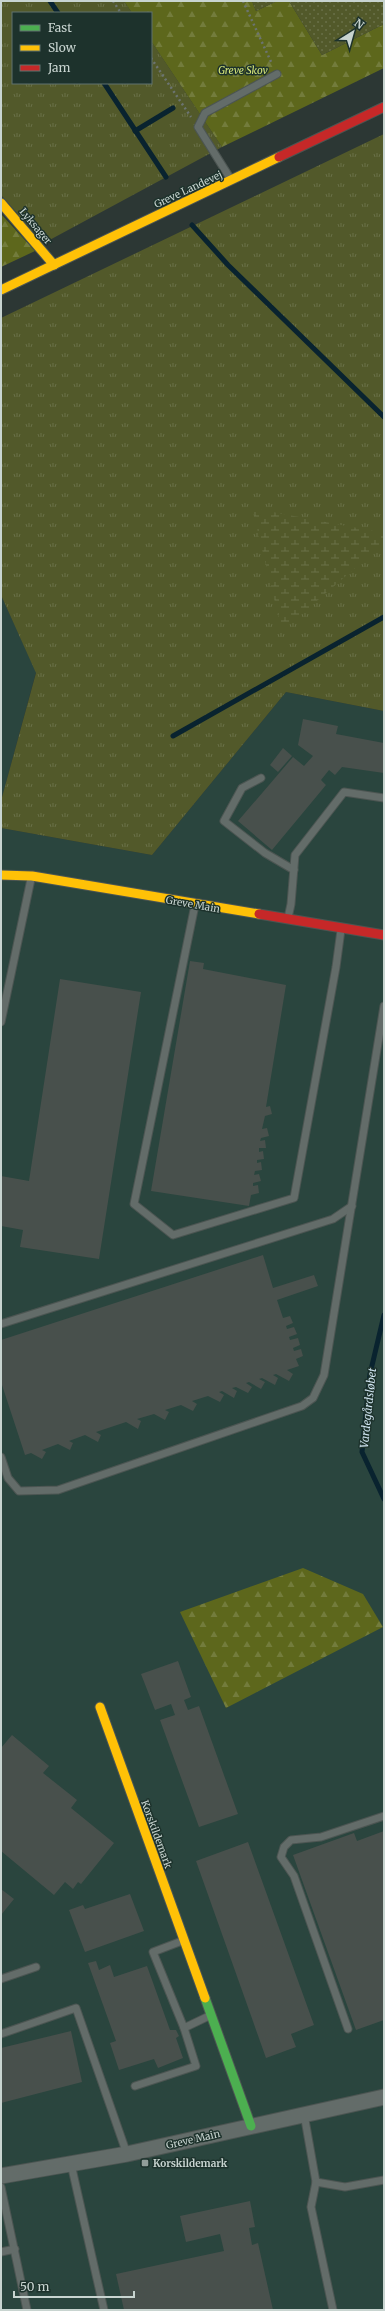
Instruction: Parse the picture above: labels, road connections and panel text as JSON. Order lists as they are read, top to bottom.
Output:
{
  "streets": {
    "street": [
      "Greve Landevej",
      "Lyksager",
      "Greve Main",
      "Korskildemark"
    ]
  },
  "crossings": [
    ["Greve Landevej", "Lyksager"],
    ["Greve Main", "Korskildemark"]
  ],
  "water": ["Vardegårdsløbet"],
  "parks": ["Greve Skov"],
  "places": {
    "transit": ["Korskildemark"]
  },
  "legend": ["Fast", "Slow", "Jam"],
  "scale_bar": "50 m",
  "north": "top right"
}
